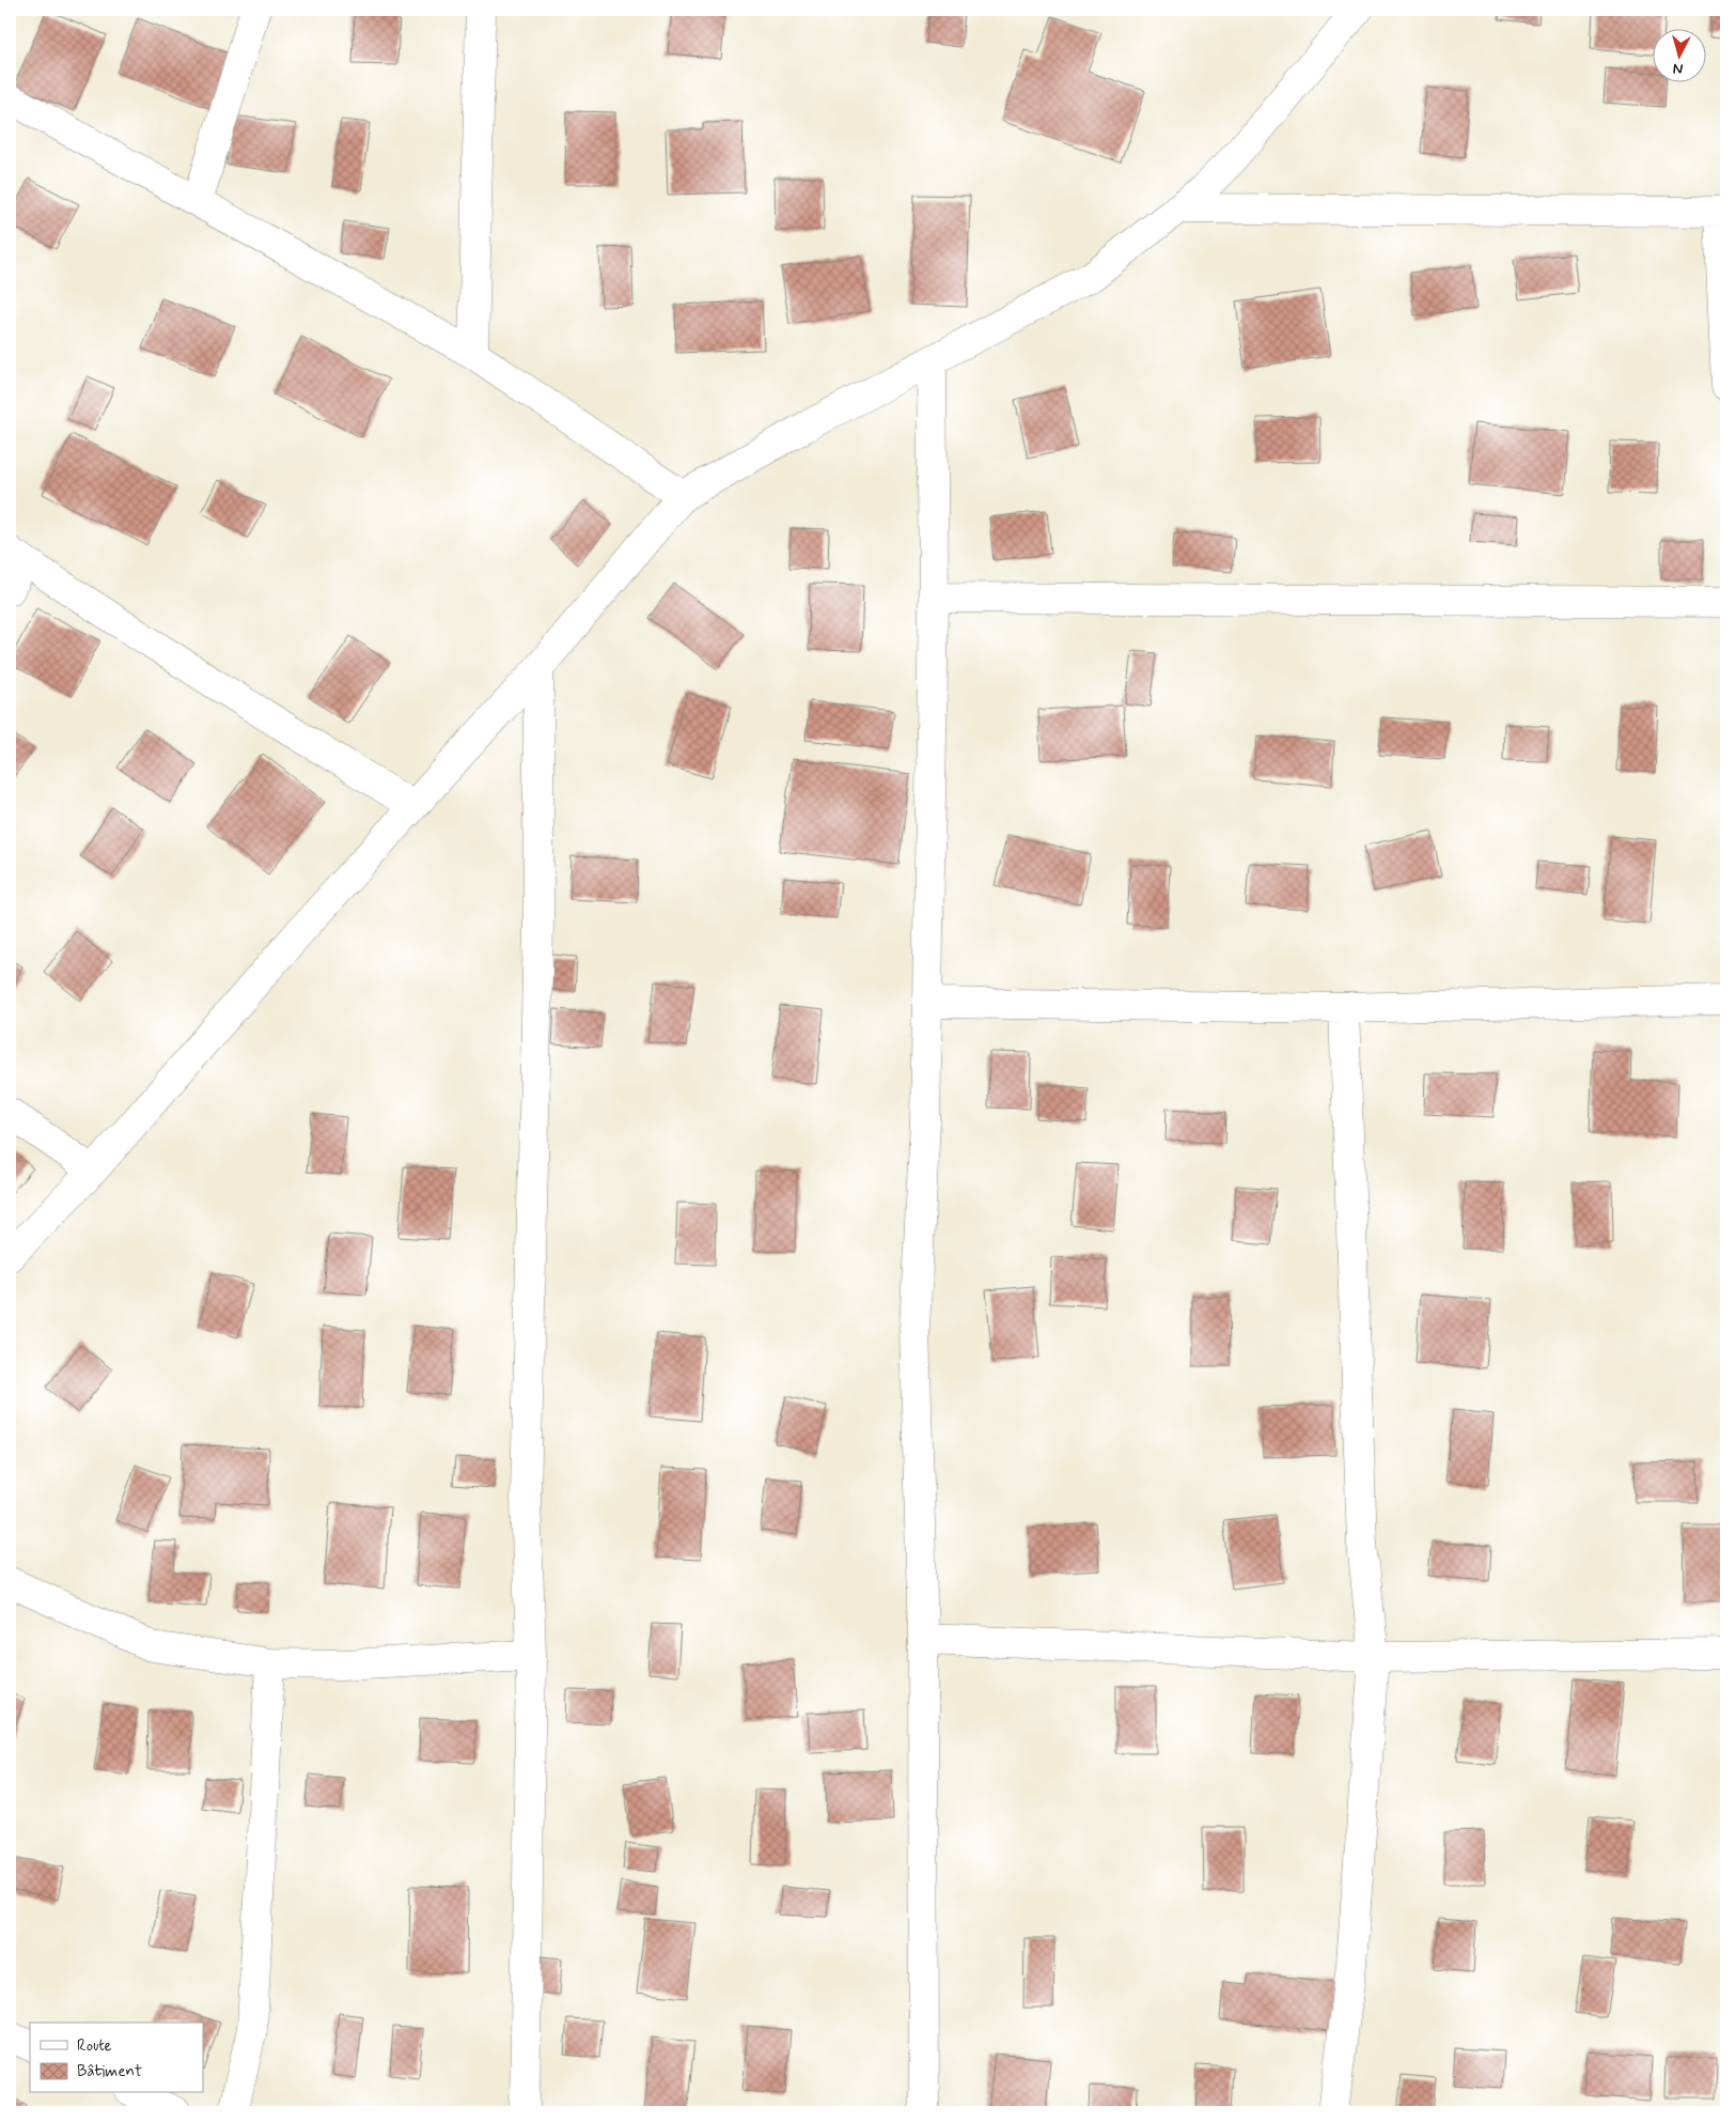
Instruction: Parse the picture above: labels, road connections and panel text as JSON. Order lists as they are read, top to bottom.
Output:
{
  "legend": ["Route", "Bâtiment"],
  "north": "bottom"
}
